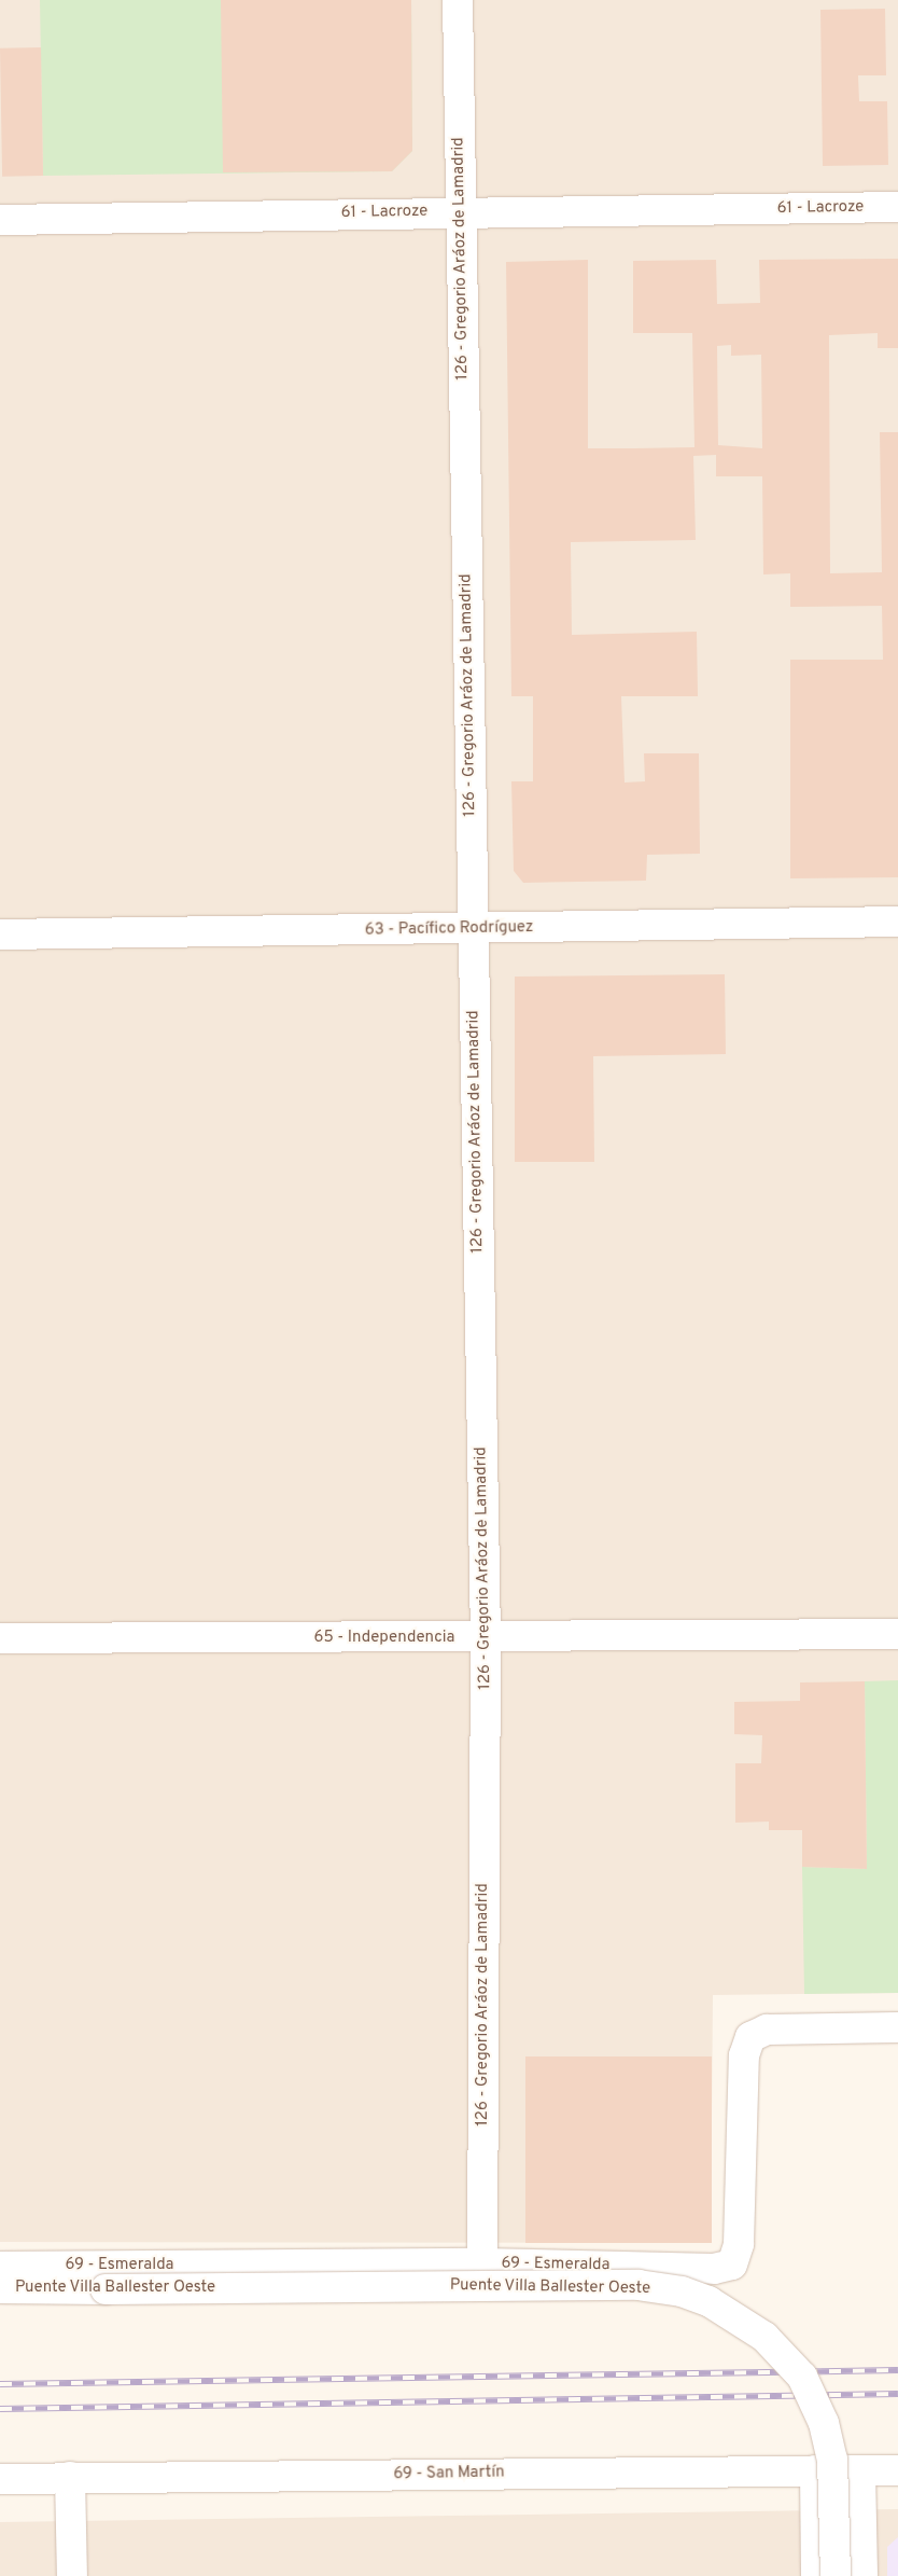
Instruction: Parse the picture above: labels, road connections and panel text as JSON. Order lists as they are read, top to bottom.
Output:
{
  "streets": {
    "street": [
      "61 - Lacroze",
      "126 - Gregorio Aráoz de Lamadrid",
      "63 - Pacífico Rodríguez",
      "65 - Independencia",
      "69 - Esmeralda",
      "Puente Villa Ballester Oeste",
      "69 - San Martín"
    ]
  },
  "crossings": [
    ["61 - Lacroze", "126 - Gregorio Aráoz de Lamadrid"],
    ["126 - Gregorio Aráoz de Lamadrid", "63 - Pacífico Rodríguez"],
    ["126 - Gregorio Aráoz de Lamadrid", "65 - Independencia"],
    ["126 - Gregorio Aráoz de Lamadrid", "69 - Esmeralda"]
  ]
}
